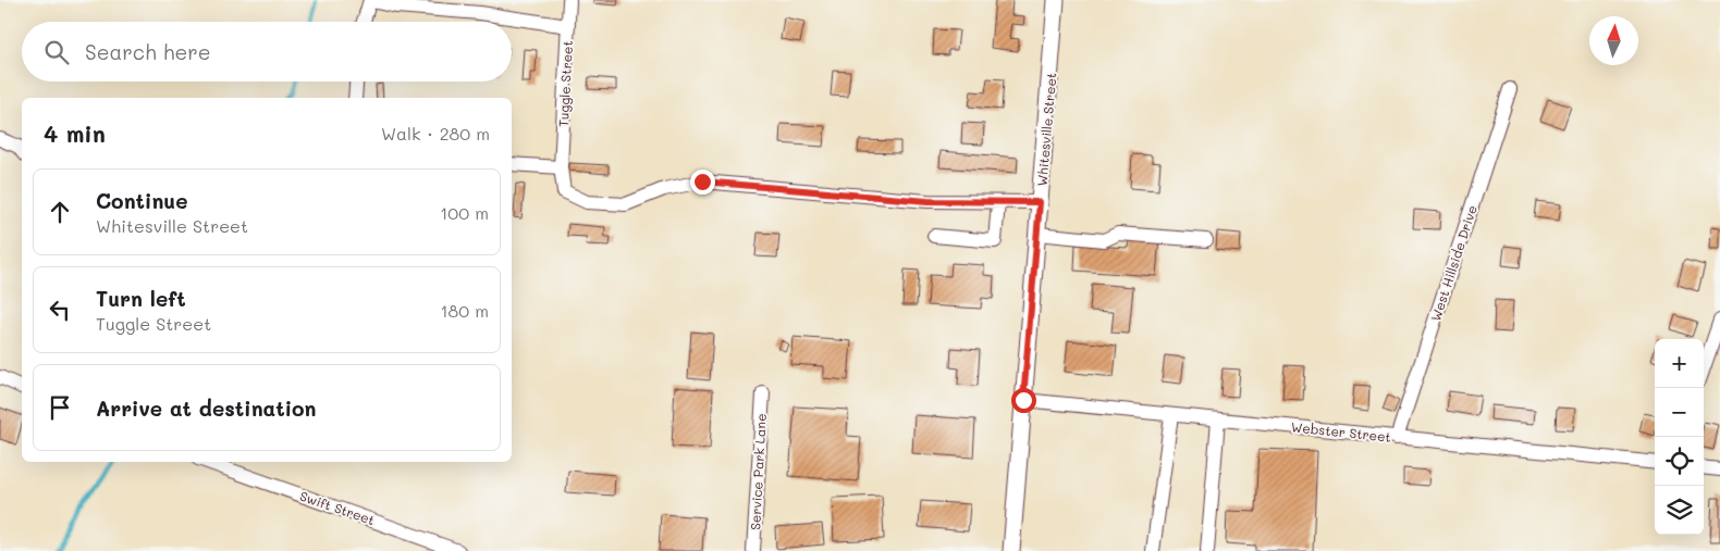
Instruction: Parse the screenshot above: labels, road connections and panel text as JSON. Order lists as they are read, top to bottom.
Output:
{
  "streets": {
    "main road": ["Whitesville Street"],
    "street": [
      "Tuggle Street",
      "West Hillside Drive",
      "Webster Street",
      "Service Park Lane",
      "Swift Street"
    ]
  },
  "crossings": [
    ["Tuggle Street", "Whitesville Street"],
    ["Whitesville Street", "Webster Street"],
    ["West Hillside Drive", "Webster Street"]
  ],
  "north": "top",
  "page": {
    "search": "Search here",
    "heading": ["4 min", "Walk · 280 m"],
    "list": [
      ["Continue", "Whitesville Street", "100 m"],
      ["Turn left", "Tuggle Street", "180 m"],
      "Arrive at destination"
    ],
    "map_buttons": ["+", "−"]
  }
}
